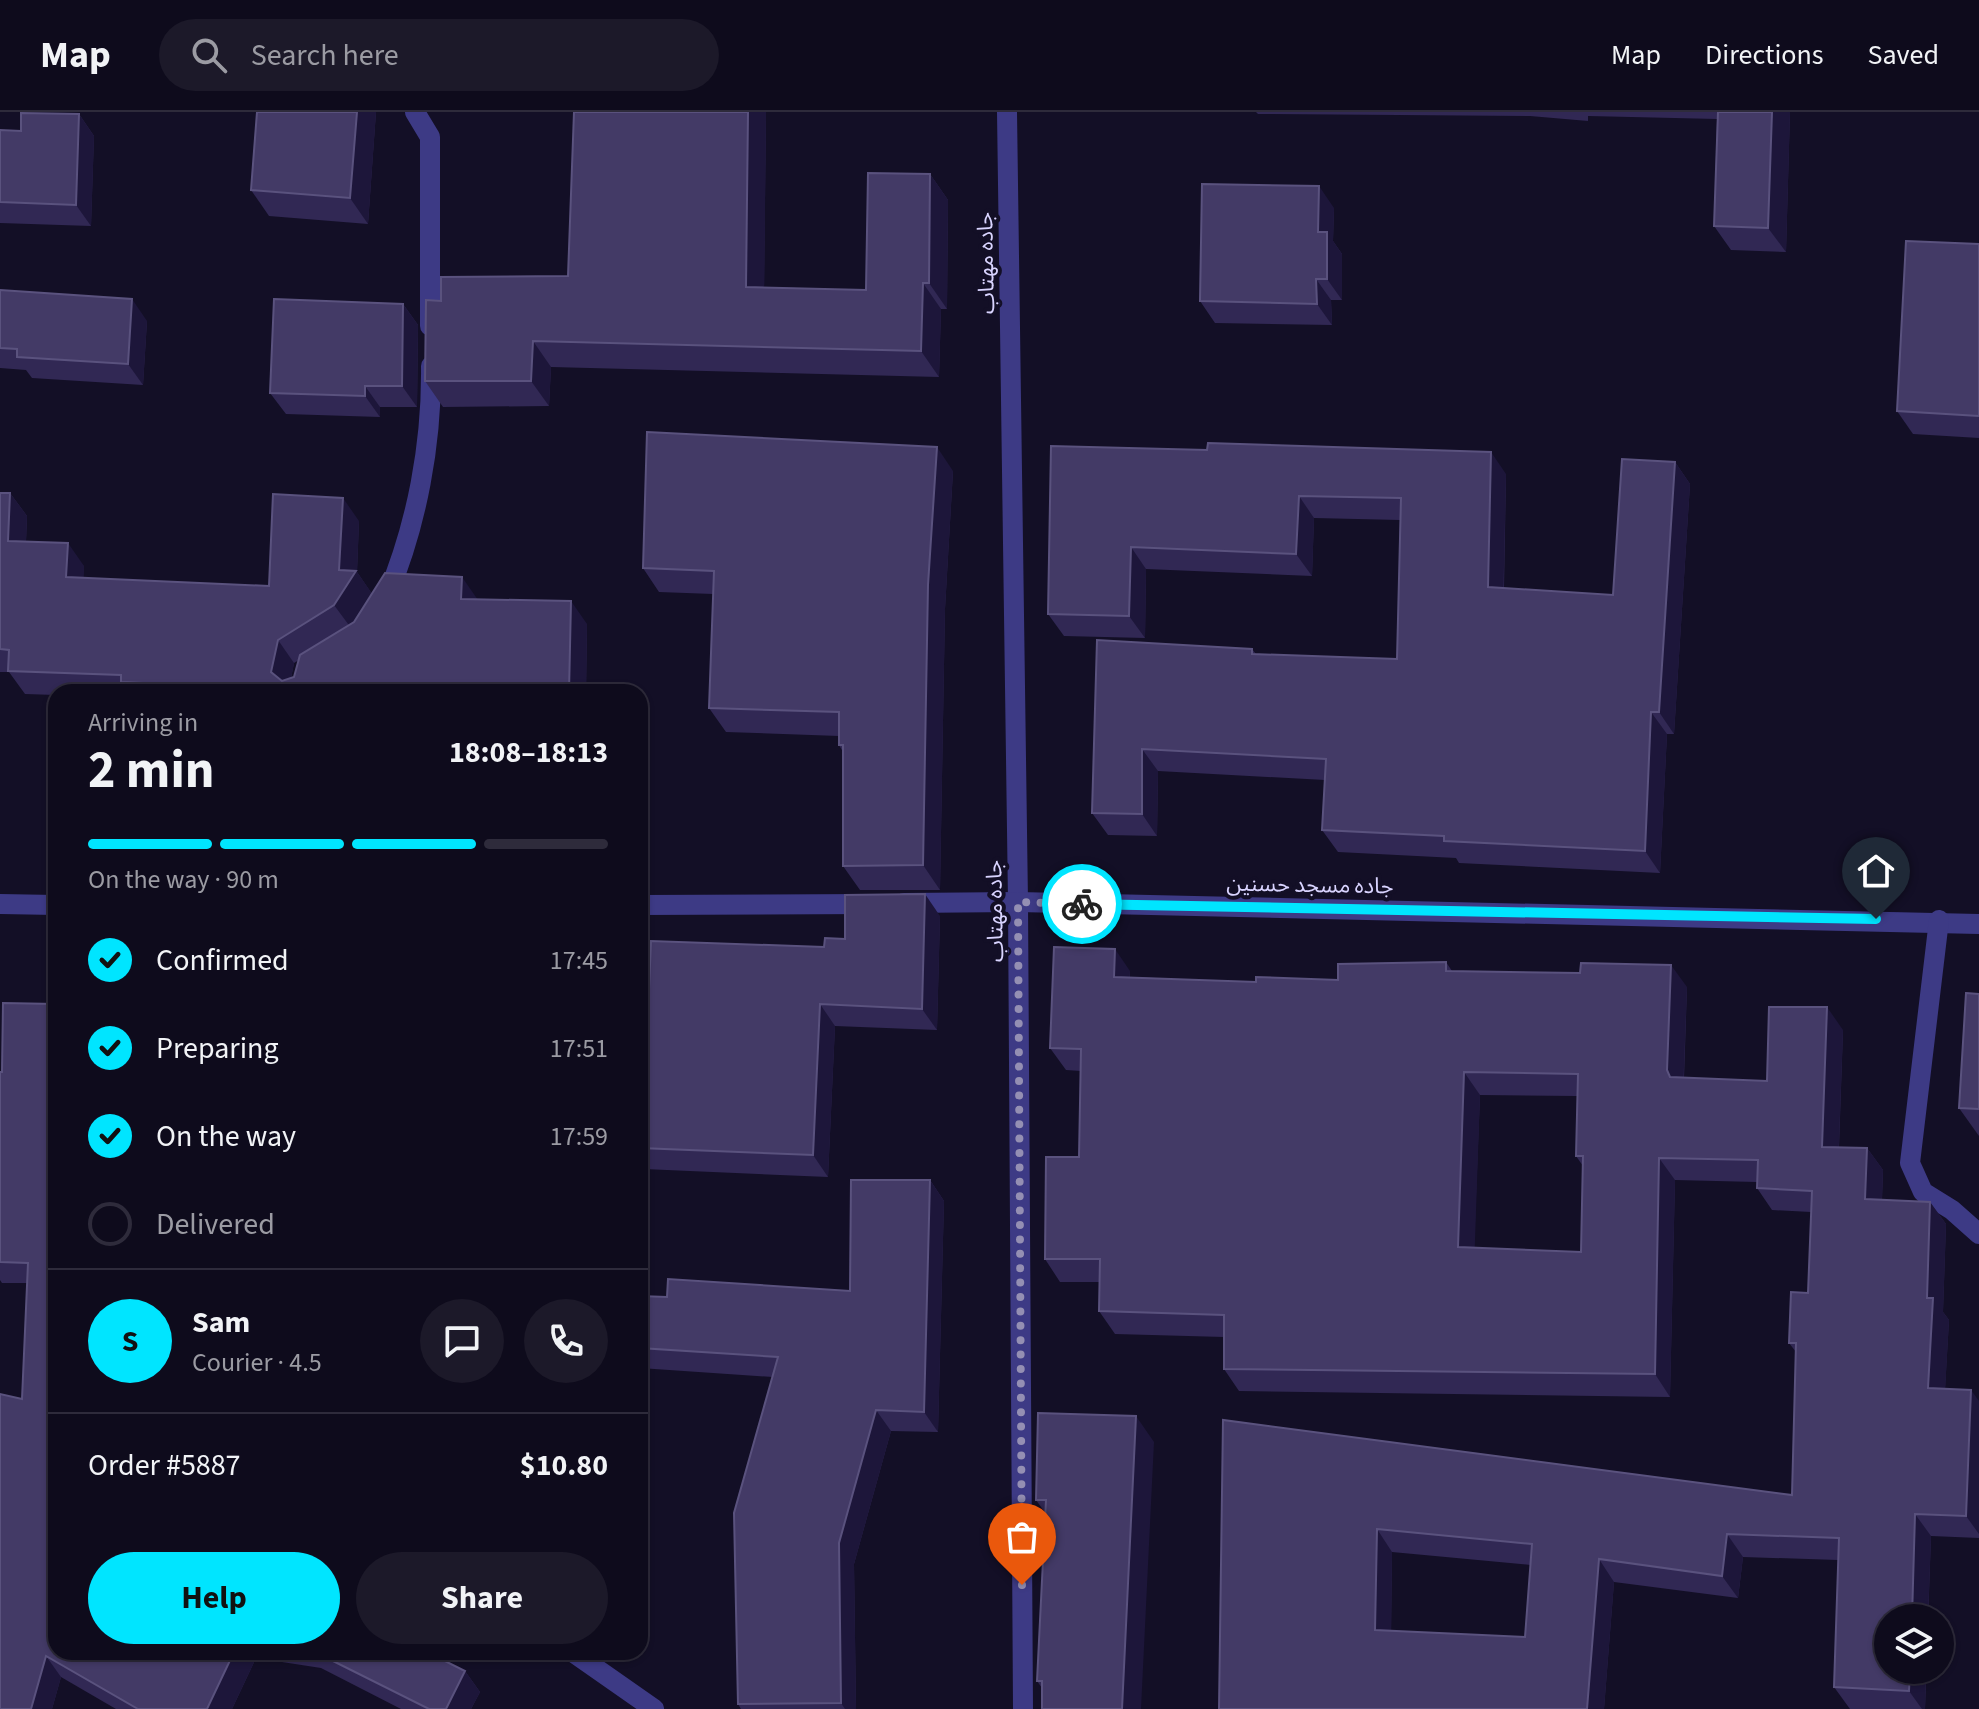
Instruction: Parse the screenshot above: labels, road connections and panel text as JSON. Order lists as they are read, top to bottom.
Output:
{
  "streets": {
    "street": ["جاده مهتاب", "جاده مسجد حسنین"]
  },
  "crossings": [
    ["جاده مهتاب", "جاده مسجد حسنین"]
  ],
  "page": {
    "header": "Map",
    "search": "Search here",
    "nav": ["Map", "Directions", "Saved"],
    "heading": ["2 min", "Arriving in", "18:08–18:13"],
    "panel": [
      "Sam",
      "Courier · 4.5",
      "Order #5887",
      "$10.80"
    ],
    "bar": "On the way · 90 m",
    "list": [
      ["Confirmed", "17:45"],
      ["Preparing", "17:51"],
      ["On the way", "17:59"],
      "Delivered"
    ],
    "round": "S",
    "buttons": ["Help", "Share"]
  }
}
